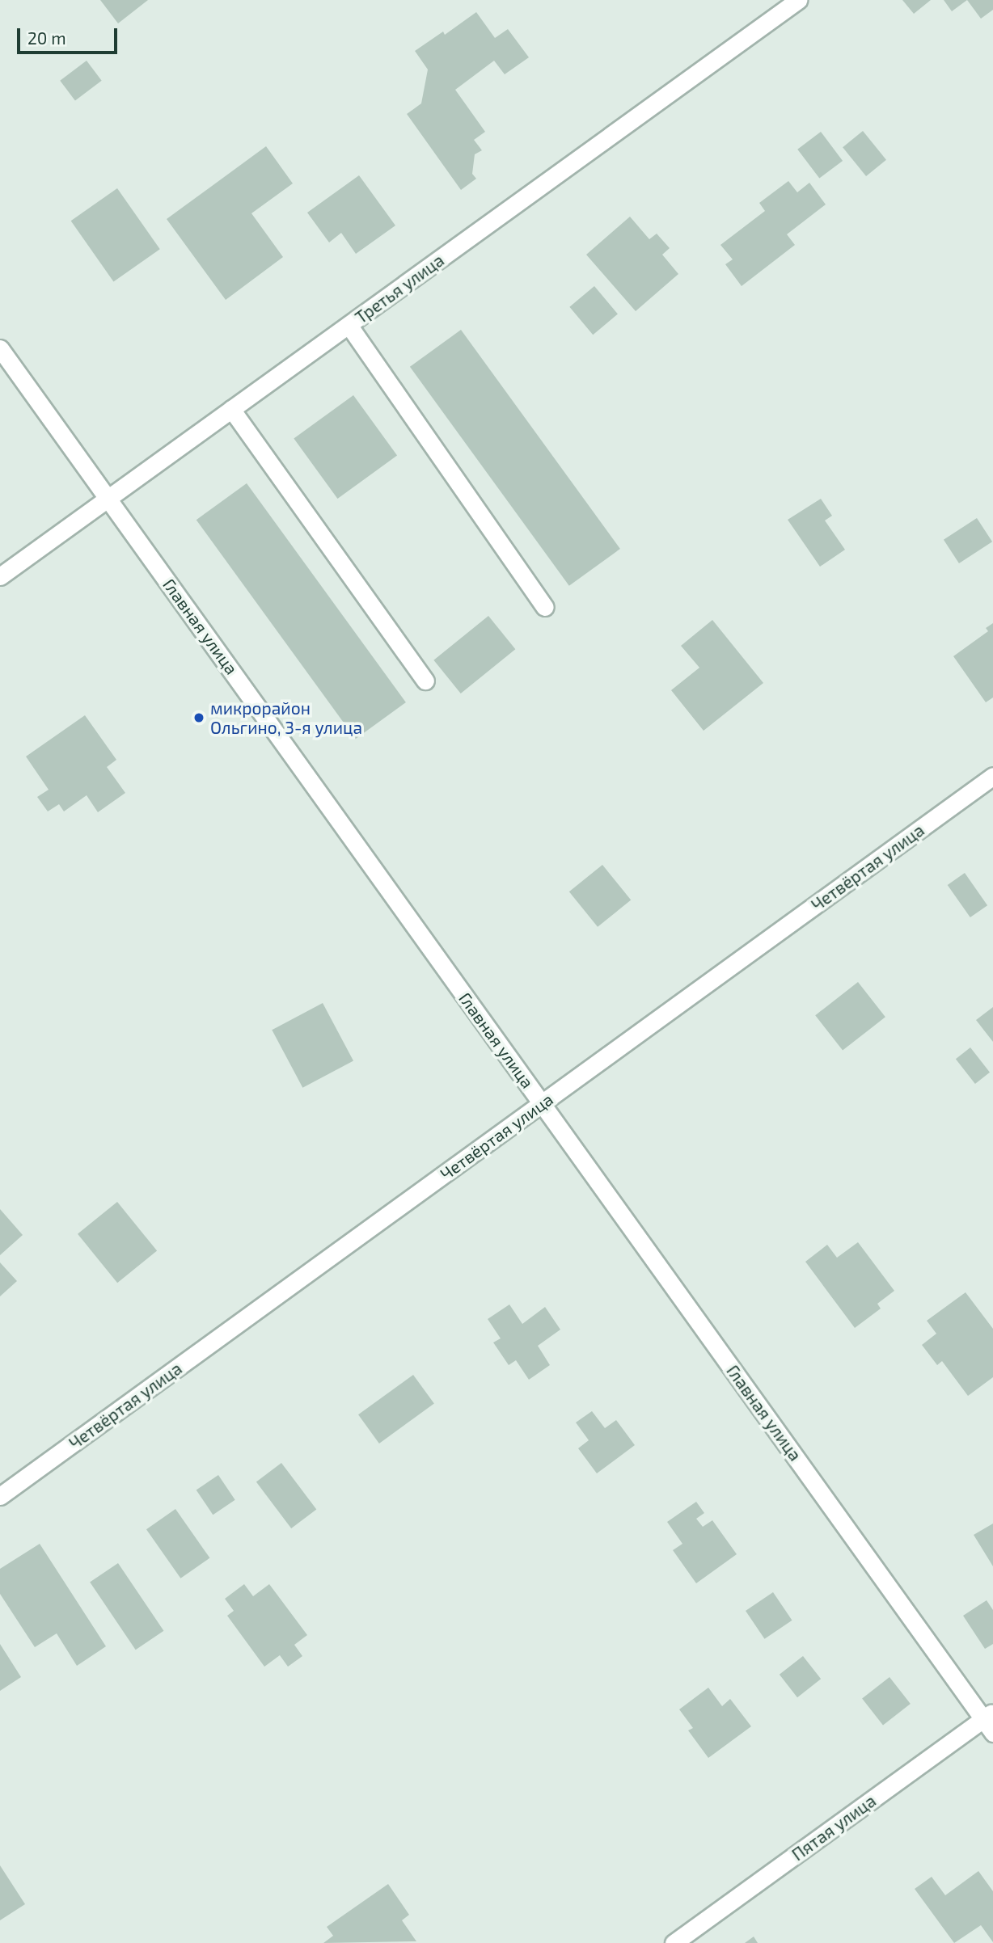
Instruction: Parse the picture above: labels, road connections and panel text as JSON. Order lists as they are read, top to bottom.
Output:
{
  "streets": {
    "street": [
      "Третья улица",
      "Главная улица",
      "Четвёртая улица",
      "Пятая улица"
    ]
  },
  "crossings": [
    ["Третья улица", "Главная улица"],
    ["Главная улица", "Четвёртая улица"],
    ["Главная улица", "Пятая улица"]
  ],
  "places": ["микрорайон Ольгино, 3-я улица"],
  "scale_bar": "20 m"
}
